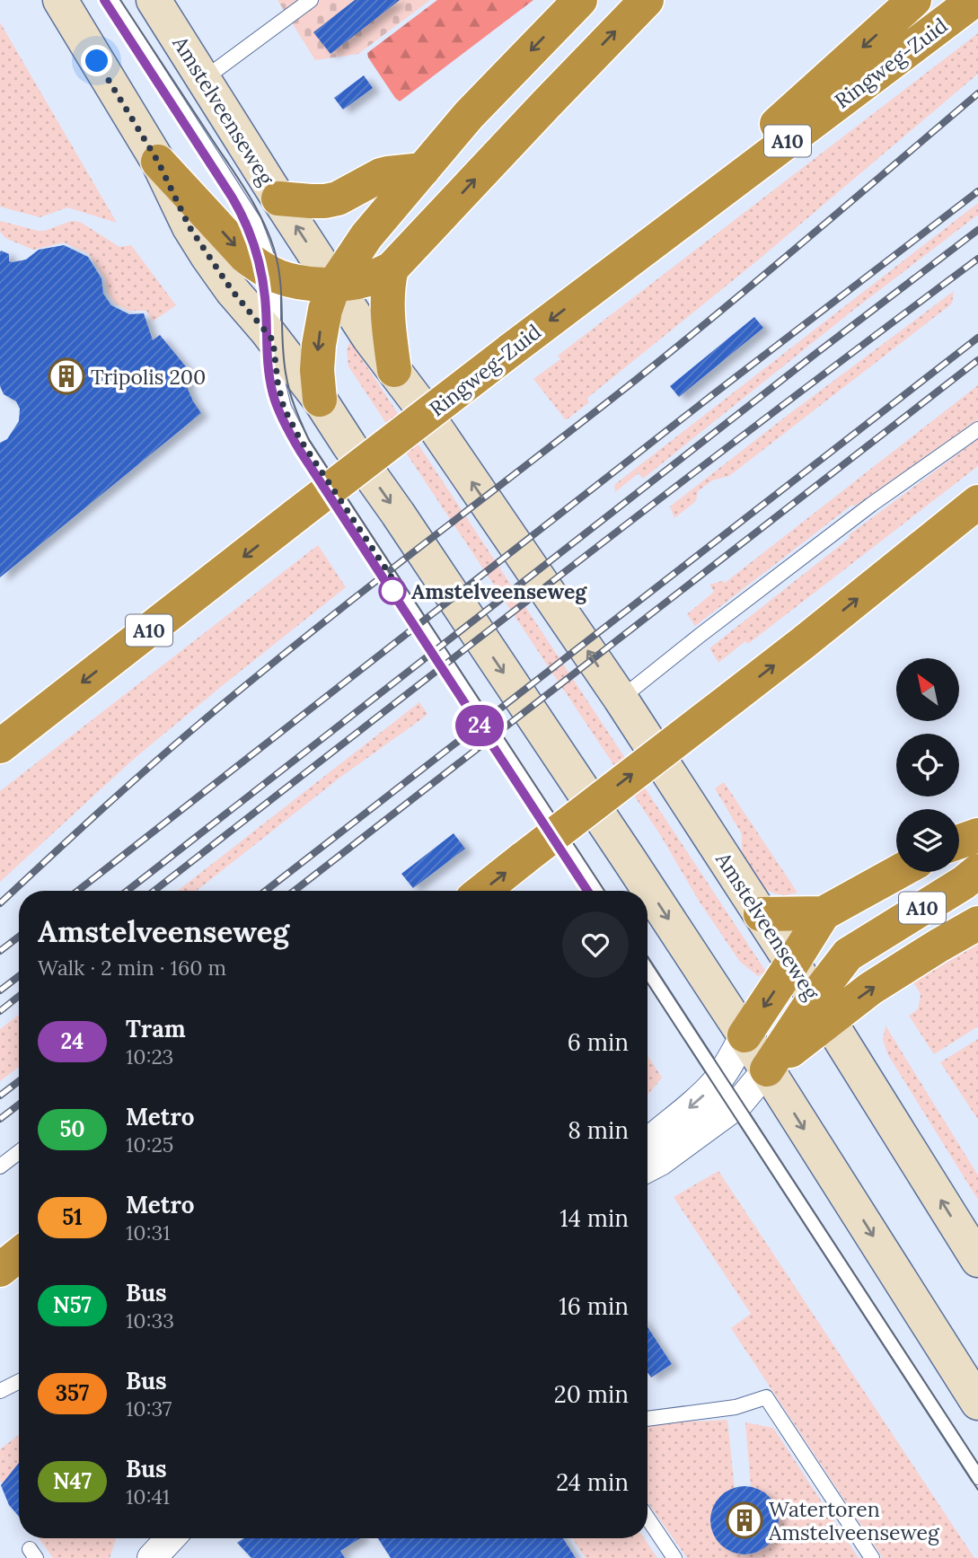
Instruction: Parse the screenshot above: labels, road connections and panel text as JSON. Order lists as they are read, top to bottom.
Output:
{
  "streets": {
    "highway": ["Ringweg-Zuid", "A10"],
    "main road": ["Amstelveenseweg"]
  },
  "crossings": [
    ["Ringweg-Zuid", "A10"],
    ["Amstelveenseweg", "A10"]
  ],
  "places": {
    "building": ["Tripolis 200", "Watertoren Amstelveenseweg"],
    "other": ["Amstelveenseweg"]
  },
  "lines": ["tram line 24"],
  "north": "top left",
  "page": {
    "on_map": "24",
    "heading": ["Amstelveenseweg", "Walk · 2 min · 160 m"],
    "list": [
      {
        "mark": "24",
        "name": "Tram",
        "note": "10:23",
        "value": "6 min"
      },
      {
        "mark": "50",
        "name": "Metro",
        "note": "10:25",
        "value": "8 min"
      },
      {
        "mark": "51",
        "name": "Metro",
        "note": "10:31",
        "value": "14 min"
      },
      {
        "mark": "N57",
        "name": "Bus",
        "note": "10:33",
        "value": "16 min"
      },
      {
        "mark": "357",
        "name": "Bus",
        "note": "10:37",
        "value": "20 min"
      },
      {
        "mark": "N47",
        "name": "Bus",
        "note": "10:41",
        "value": "24 min"
      }
    ]
  }
}
